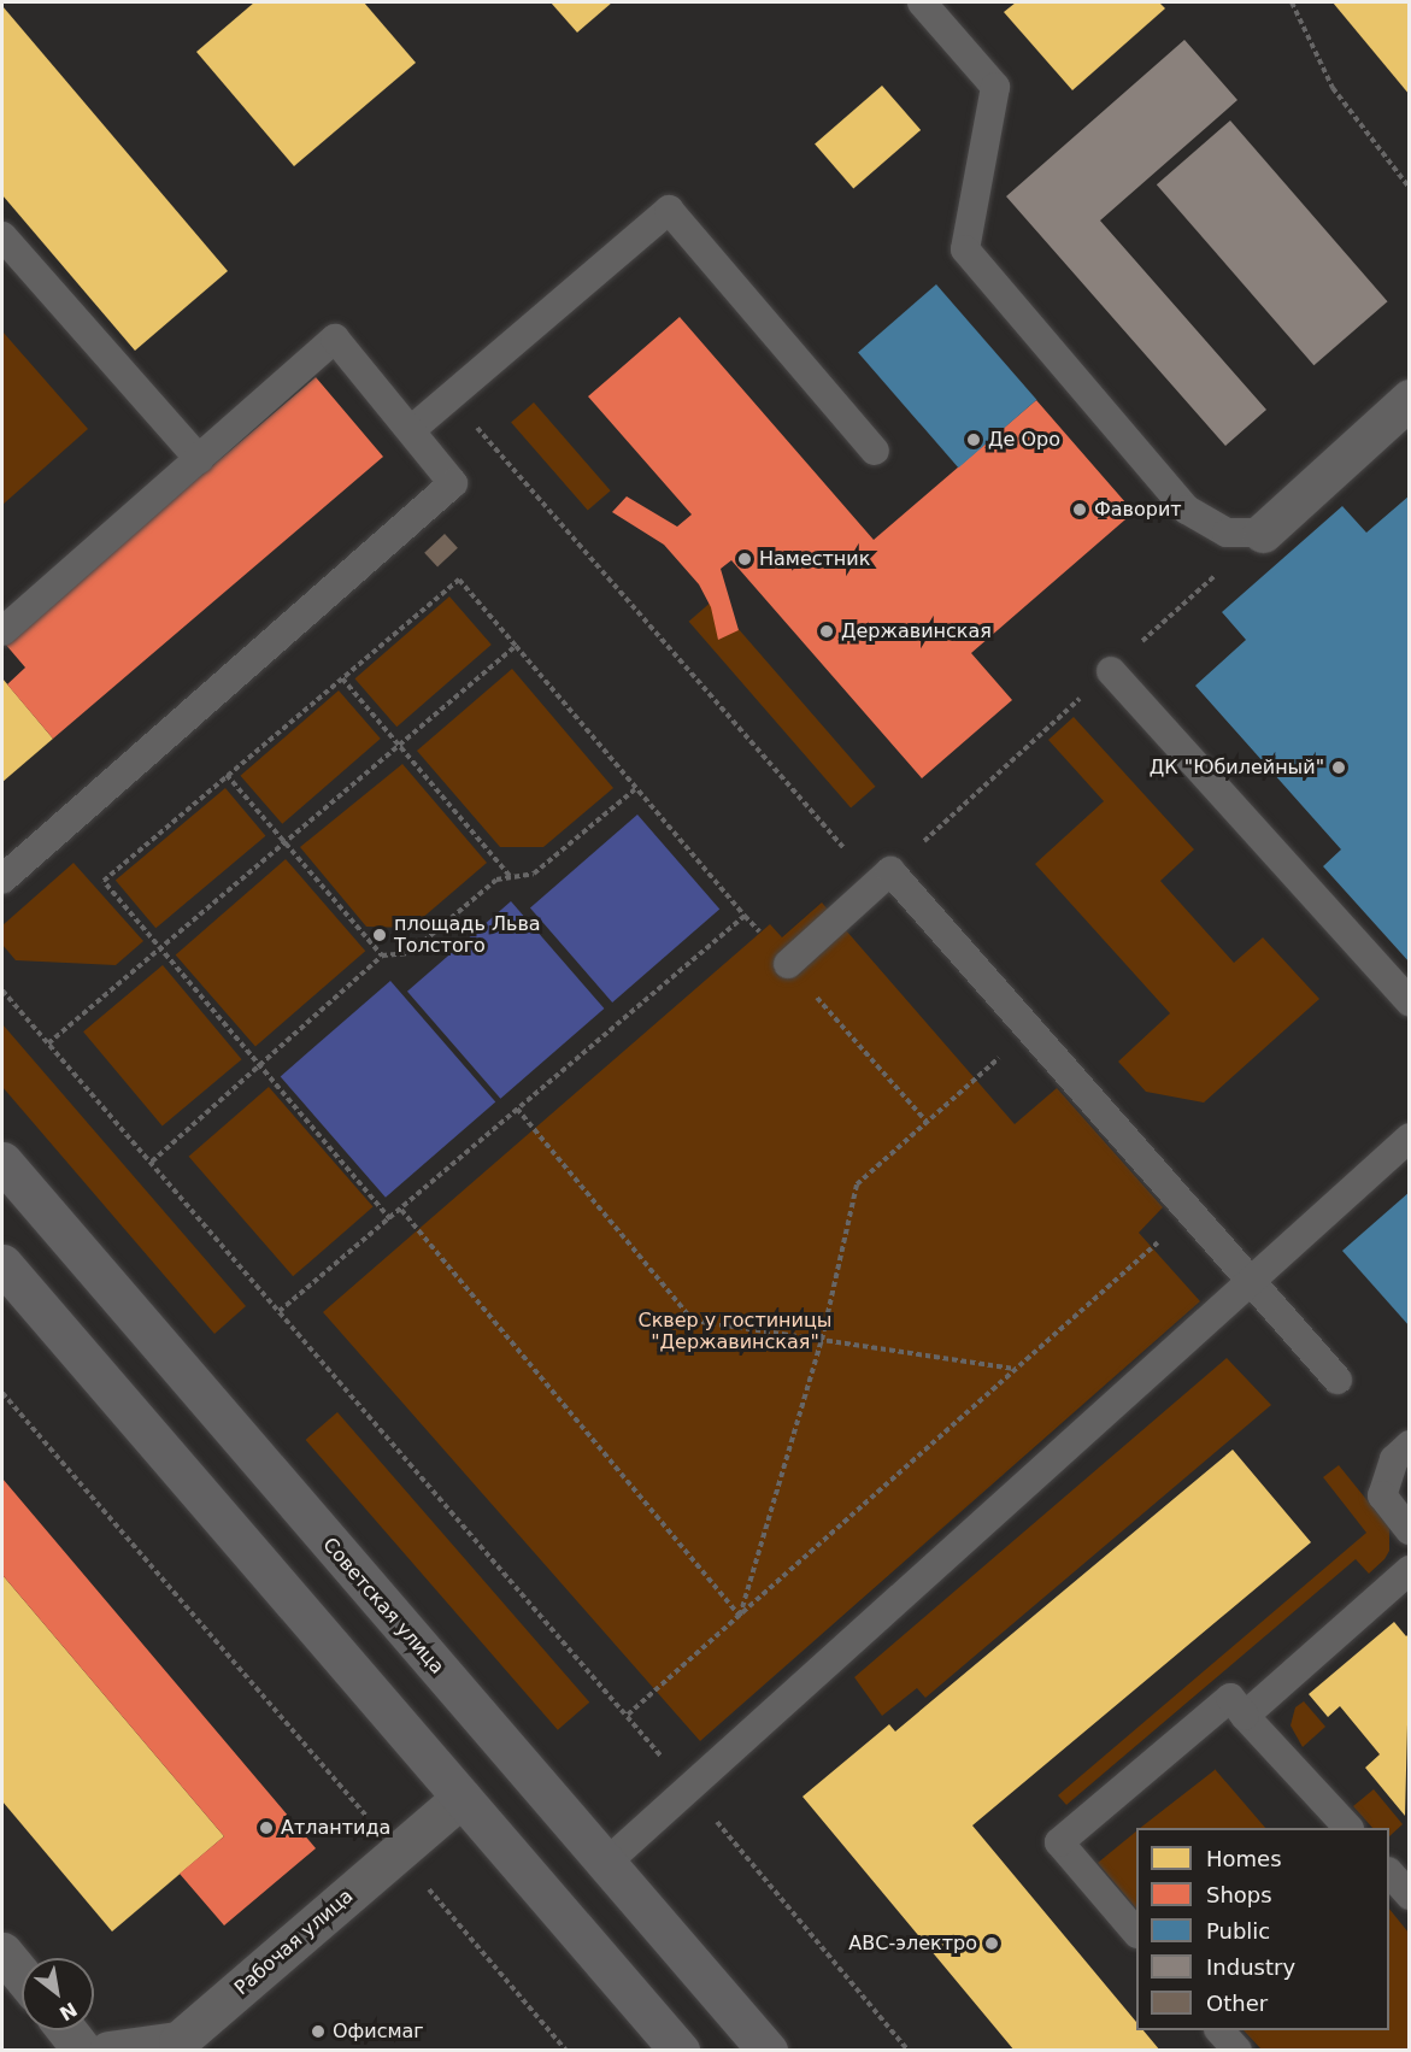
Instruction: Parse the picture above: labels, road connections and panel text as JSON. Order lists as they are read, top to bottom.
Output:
{
  "streets": {
    "main road": ["Советская улица"],
    "street": ["Рабочая улица"]
  },
  "parks": ["Сквер у гостиницы \"Державинская\""],
  "places": [
    "Де Оро",
    "Фаворит",
    "Наместник",
    "Державинская",
    "ДК \"Юбилейный\"",
    "площадь Льва Толстого",
    "Атлантида",
    "АВС-электро",
    "Офисмаг"
  ],
  "legend": [
    "Homes",
    "Shops",
    "Public",
    "Industry",
    "Other"
  ],
  "north": "bottom right"
}
